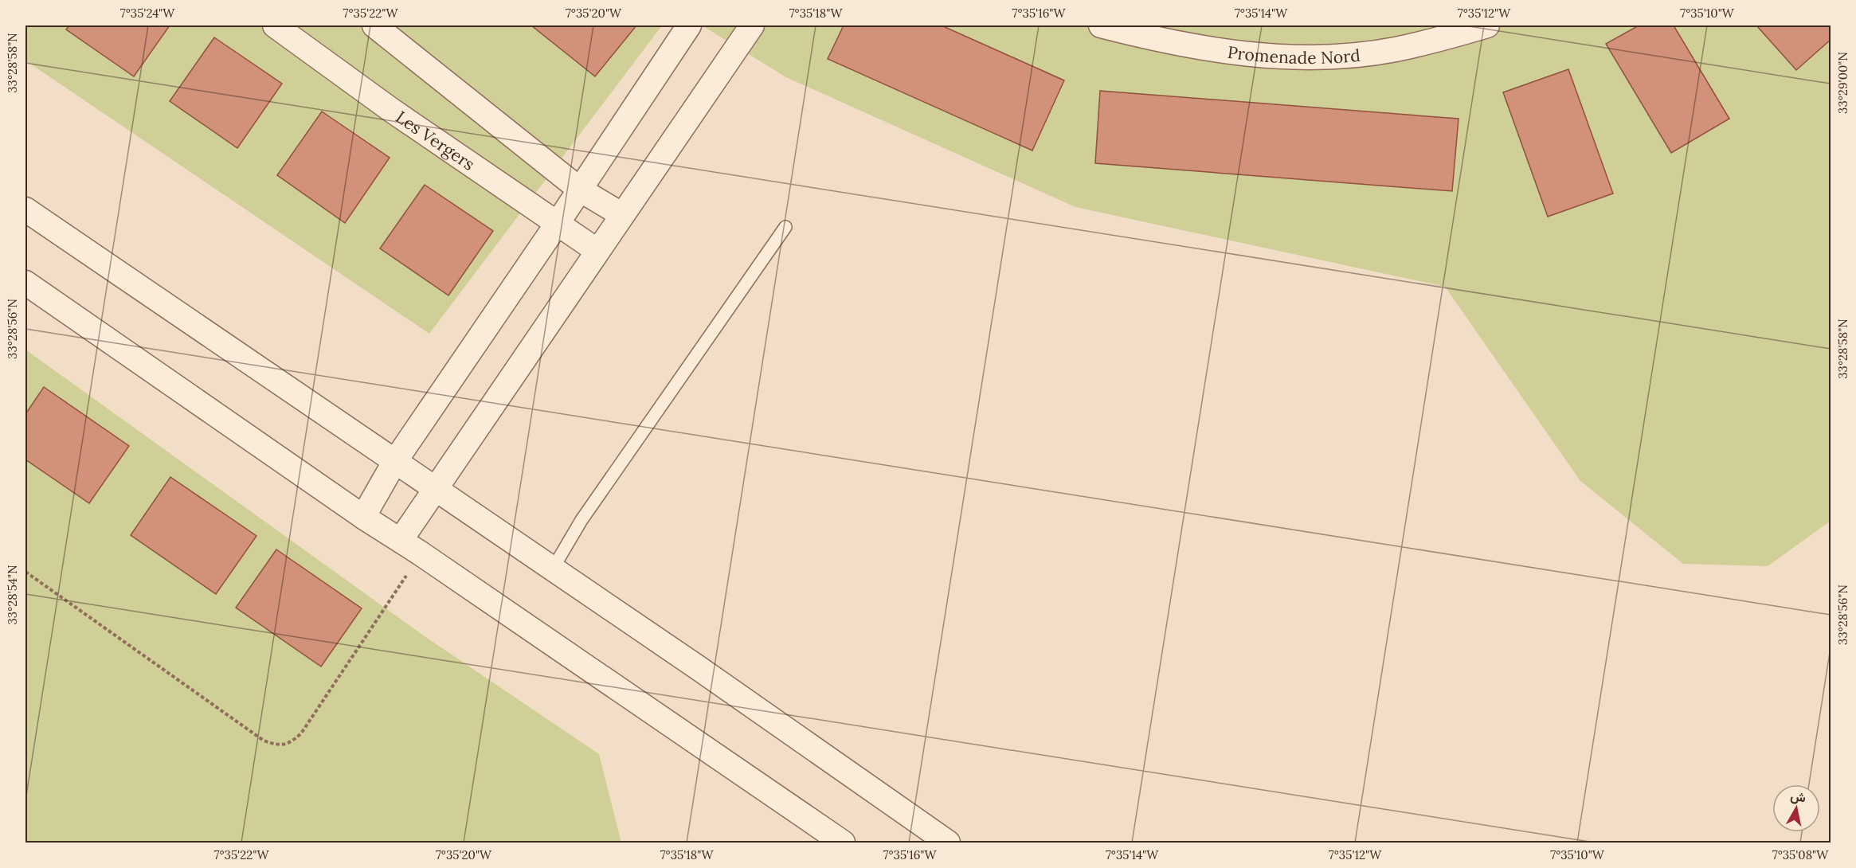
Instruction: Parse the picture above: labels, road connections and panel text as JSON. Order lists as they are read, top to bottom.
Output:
{
  "streets": {
    "street": ["Promenade Nord", "Les Vergers"]
  },
  "north": "top",
  "coordinates": [
    "7°35'24\"W",
    "7°35'22\"W",
    "7°35'20\"W",
    "7°35'18\"W",
    "7°35'16\"W",
    "7°35'14\"W",
    "7°35'12\"W",
    "7°35'10\"W",
    "33°28'58\"N",
    "33°29'00\"N",
    "33°28'56\"N",
    "33°28'54\"N",
    "7°35'08\"W"
  ]
}
